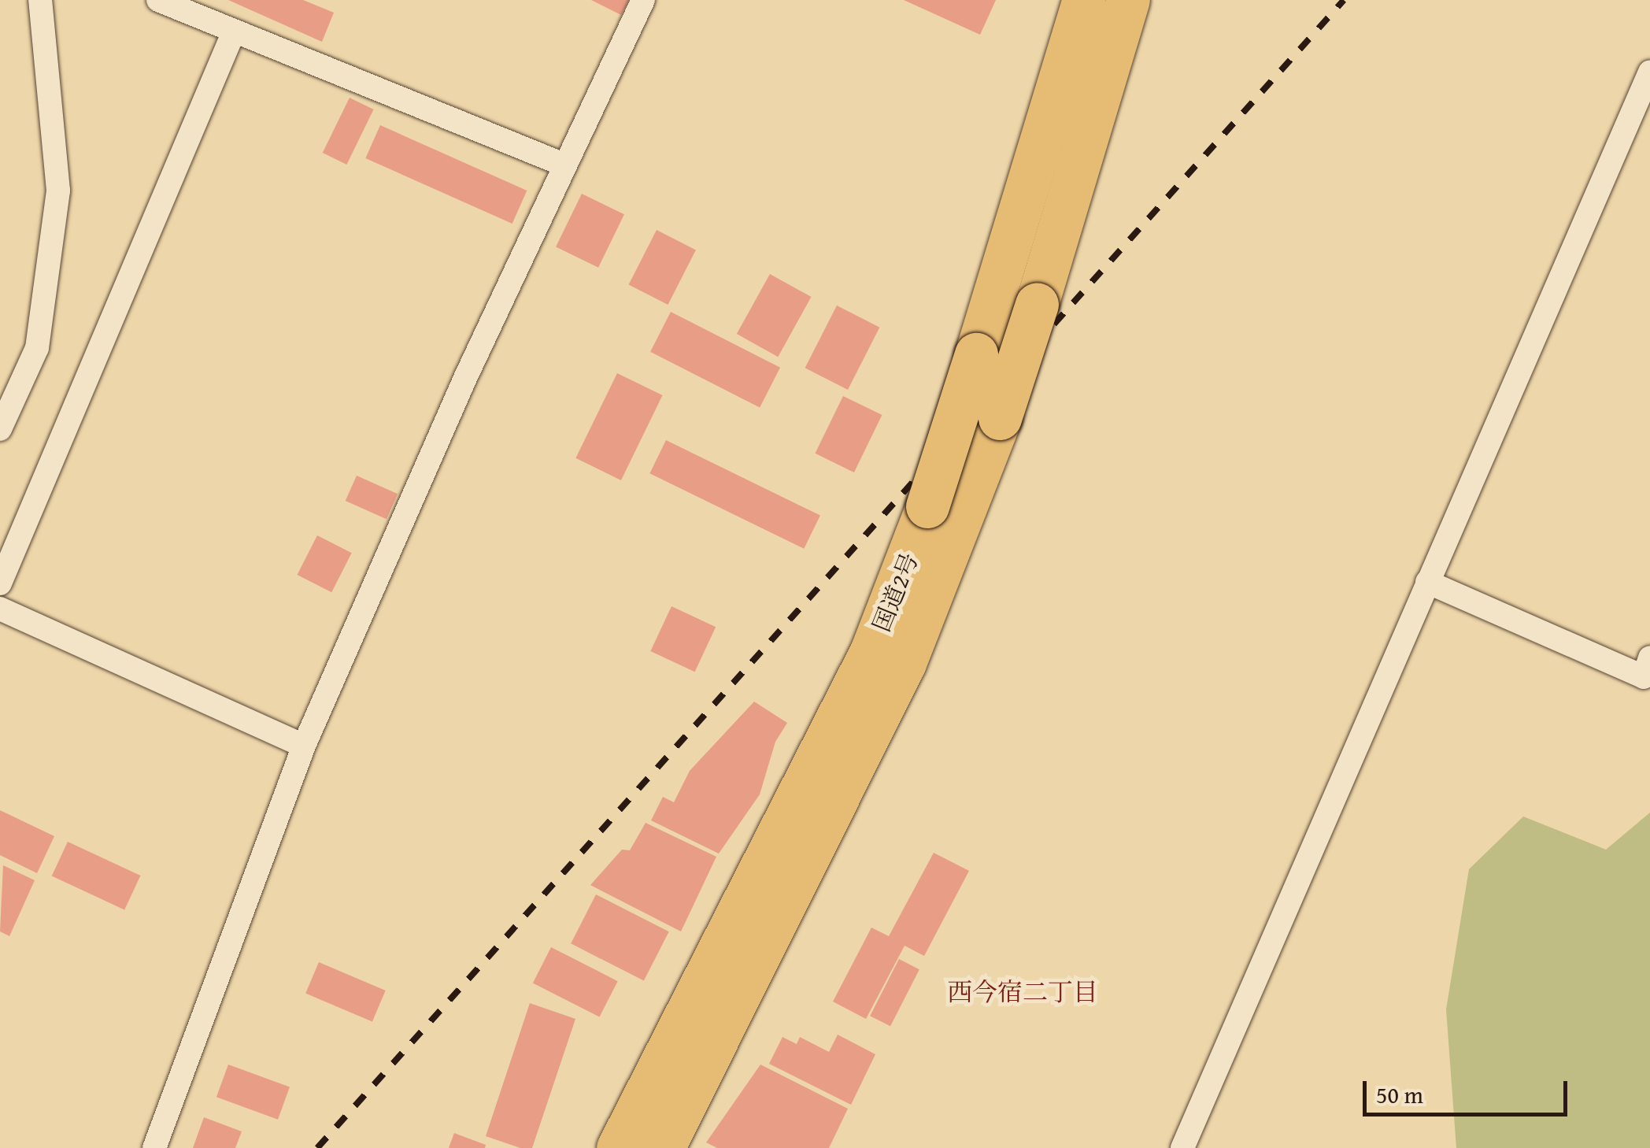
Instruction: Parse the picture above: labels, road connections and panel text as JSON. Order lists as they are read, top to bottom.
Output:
{
  "streets": {
    "highway": ["国道2号"]
  },
  "districts": ["西今宿二丁目"],
  "scale_bar": "50 m"
}
